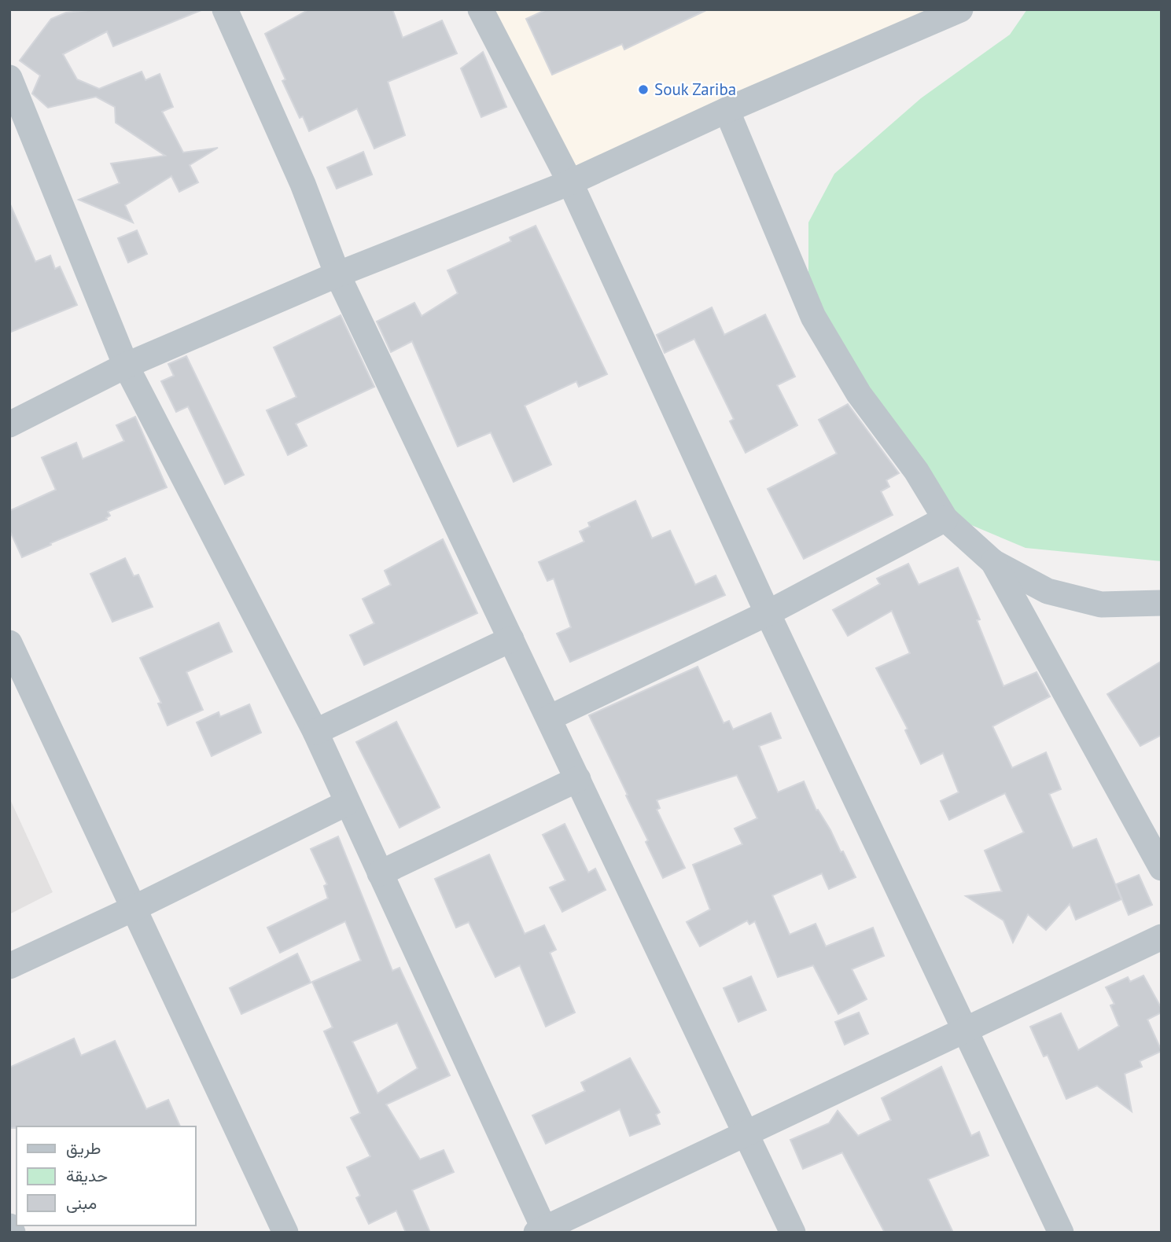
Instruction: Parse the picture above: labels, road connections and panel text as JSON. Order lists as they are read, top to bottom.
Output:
{
  "places": ["Souk Zariba"],
  "legend": ["طريق", "حديقة", "مبنى"]
}
